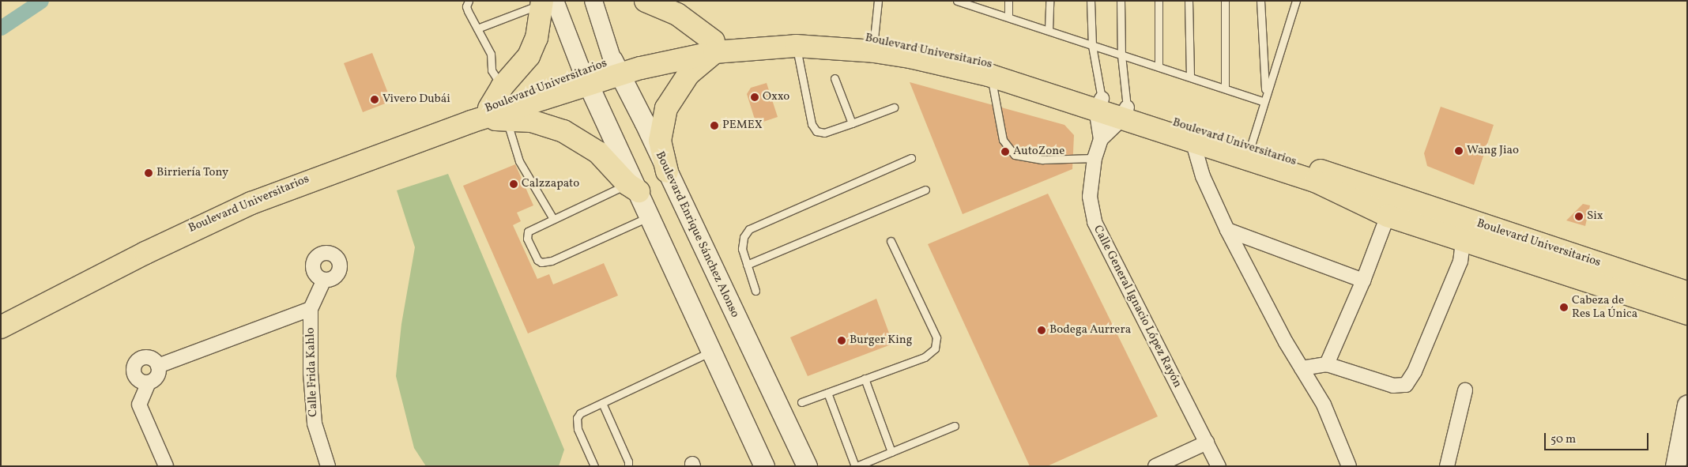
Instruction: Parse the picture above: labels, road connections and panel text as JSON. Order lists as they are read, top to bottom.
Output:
{
  "streets": {
    "main road": ["Boulevard Universitarios", "Boulevard Enrique Sánchez Alonso"],
    "street": ["Calle General Ignacio López Rayón", "Calle Frida Kahlo"]
  },
  "crossings": [
    ["Boulevard Universitarios", "Boulevard Enrique Sánchez Alonso"]
  ],
  "places": [
    "Oxxo",
    "Vivero Dubái",
    "PEMEX",
    "Wang Jiao",
    "AutoZone",
    "Birriería Tony",
    "Calzzapato",
    "Six",
    "Cabeza de Res La Única",
    "Bodega Aurrera",
    "Burger King"
  ],
  "scale_bar": "50 m"
}
